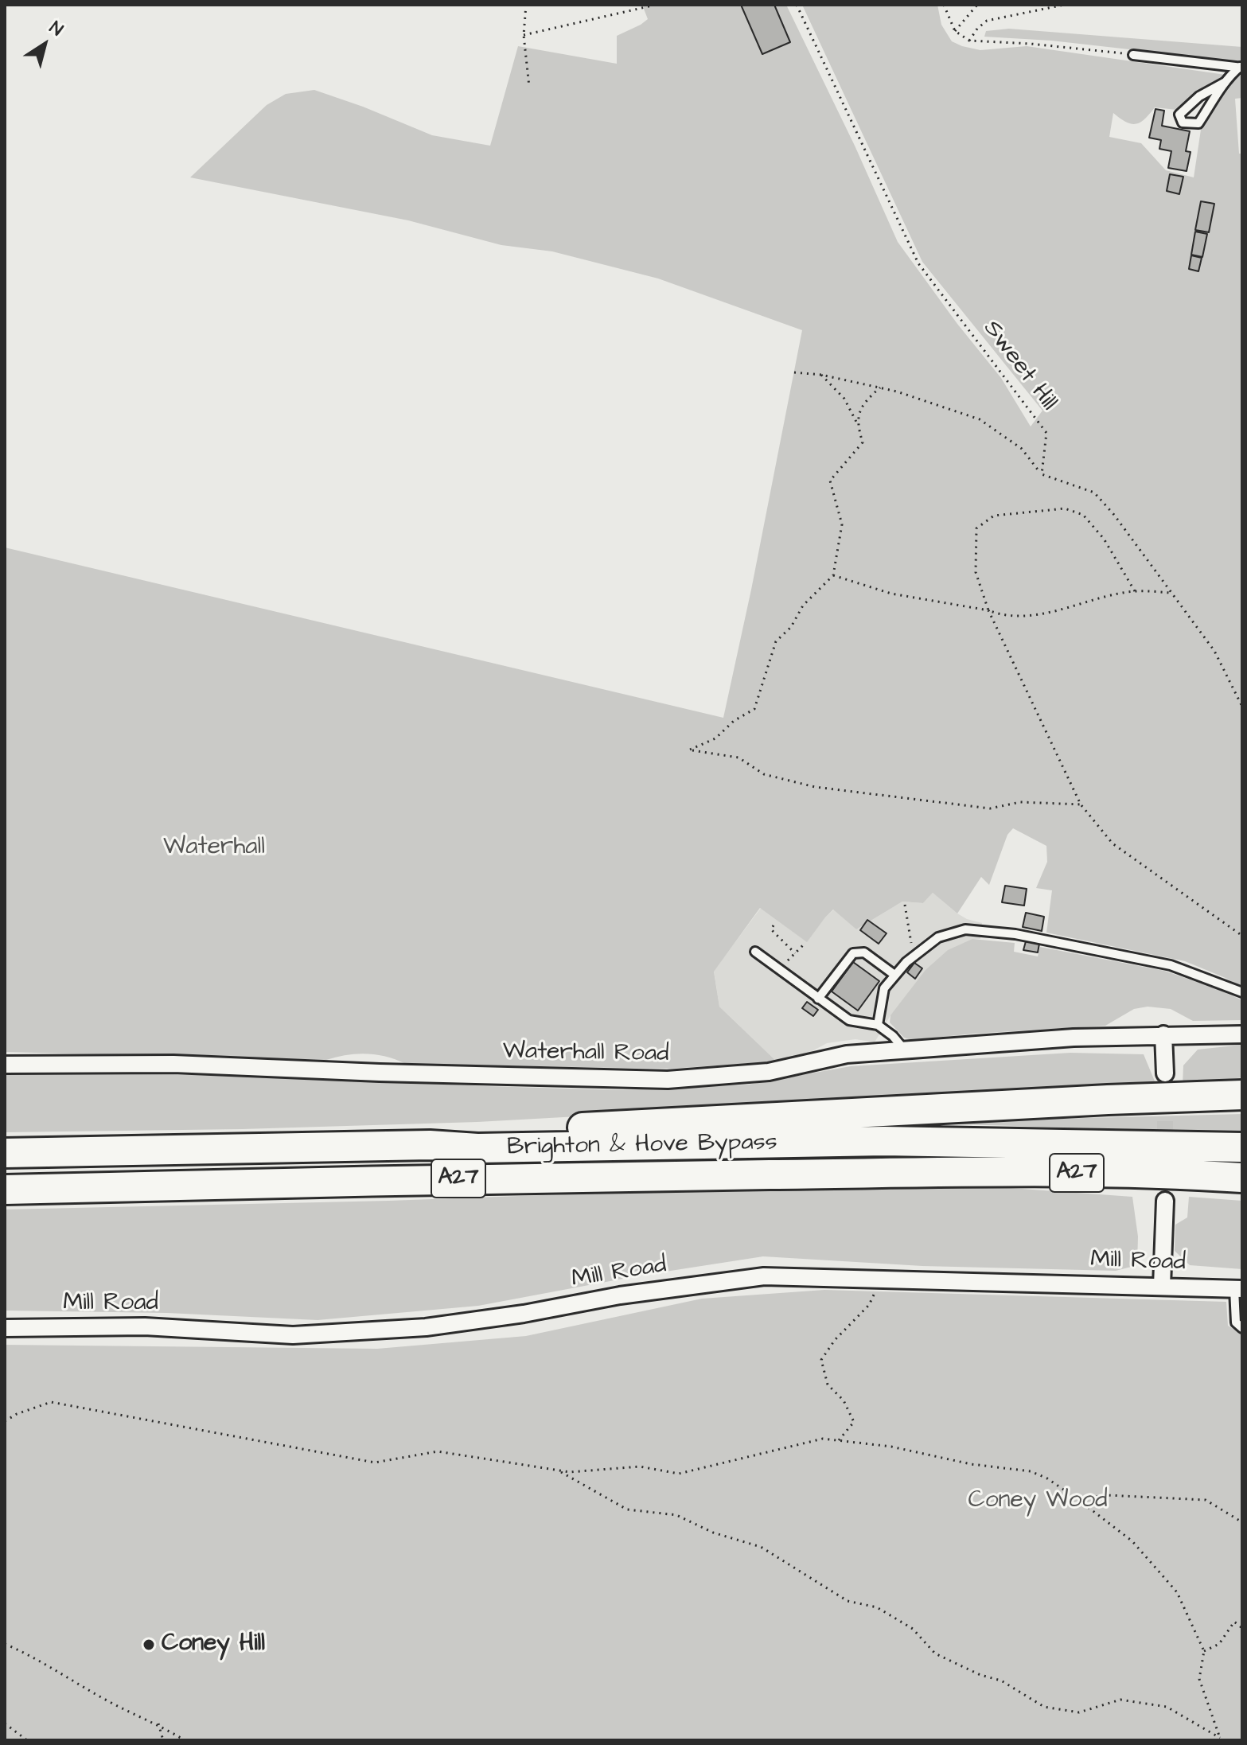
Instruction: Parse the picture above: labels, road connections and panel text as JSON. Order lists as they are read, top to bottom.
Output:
{
  "streets": {
    "highway": ["Brighton & Hove Bypass", "A27"],
    "street": ["Waterhall Road", "Mill Road"],
    "path": ["Sweet Hill"]
  },
  "parks": ["Waterhall", "Coney Wood"],
  "places": ["Coney Hill"],
  "north": "top right"
}
